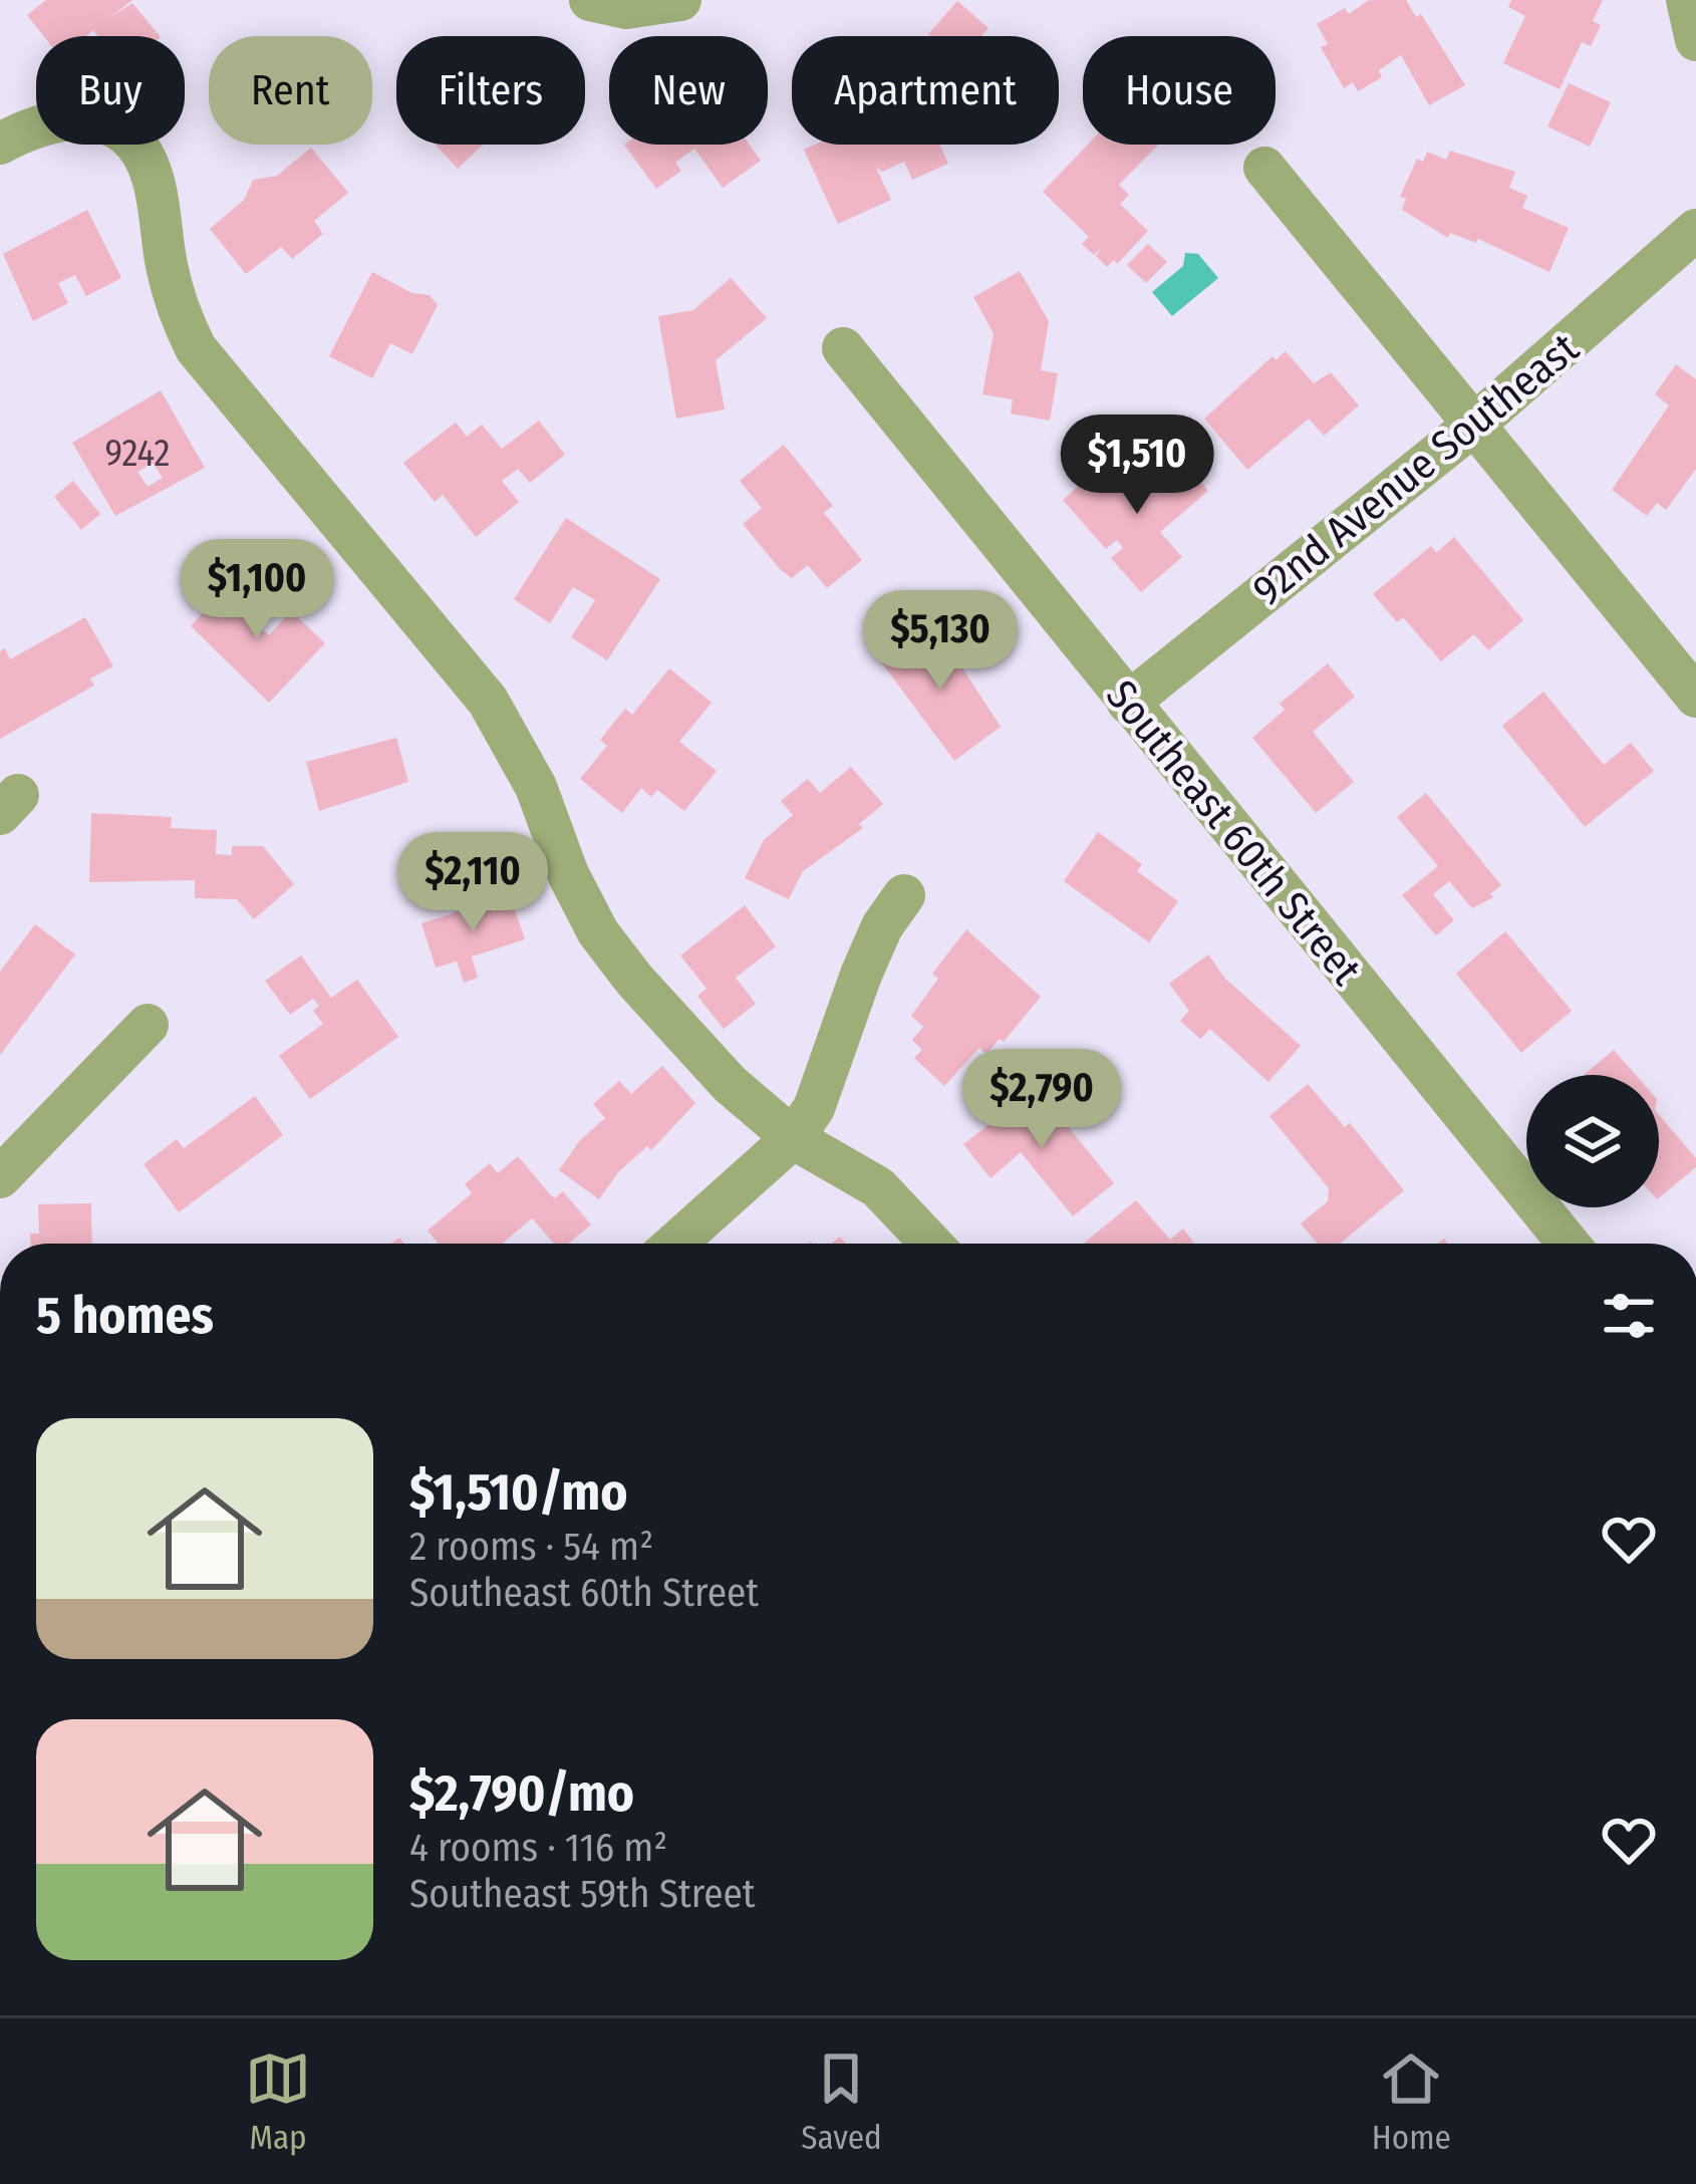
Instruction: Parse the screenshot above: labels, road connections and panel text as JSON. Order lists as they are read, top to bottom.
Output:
{
  "streets": {
    "street": ["92nd Avenue Southeast", "Southeast 60th Street"]
  },
  "crossings": [
    ["92nd Avenue Southeast", "Southeast 60th Street"]
  ],
  "house_numbers": ["9242"],
  "page": {
    "chip": [
      "Buy",
      "Rent",
      "Filters",
      "New",
      "Apartment",
      "House"
    ],
    "price": [
      "$1,510",
      "$1,100",
      "$5,130",
      "$2,110",
      "$2,790"
    ],
    "heading": "5 homes",
    "list": [
      {
        "name": "$1,510/mo",
        "note": "2 rooms · 54 m² · Southeast 60th Street"
      },
      {
        "name": "$2,790/mo",
        "note": "4 rooms · 116 m² · Southeast 59th Street"
      }
    ],
    "tabs": ["Map", "Saved", "Home"]
  }
}
